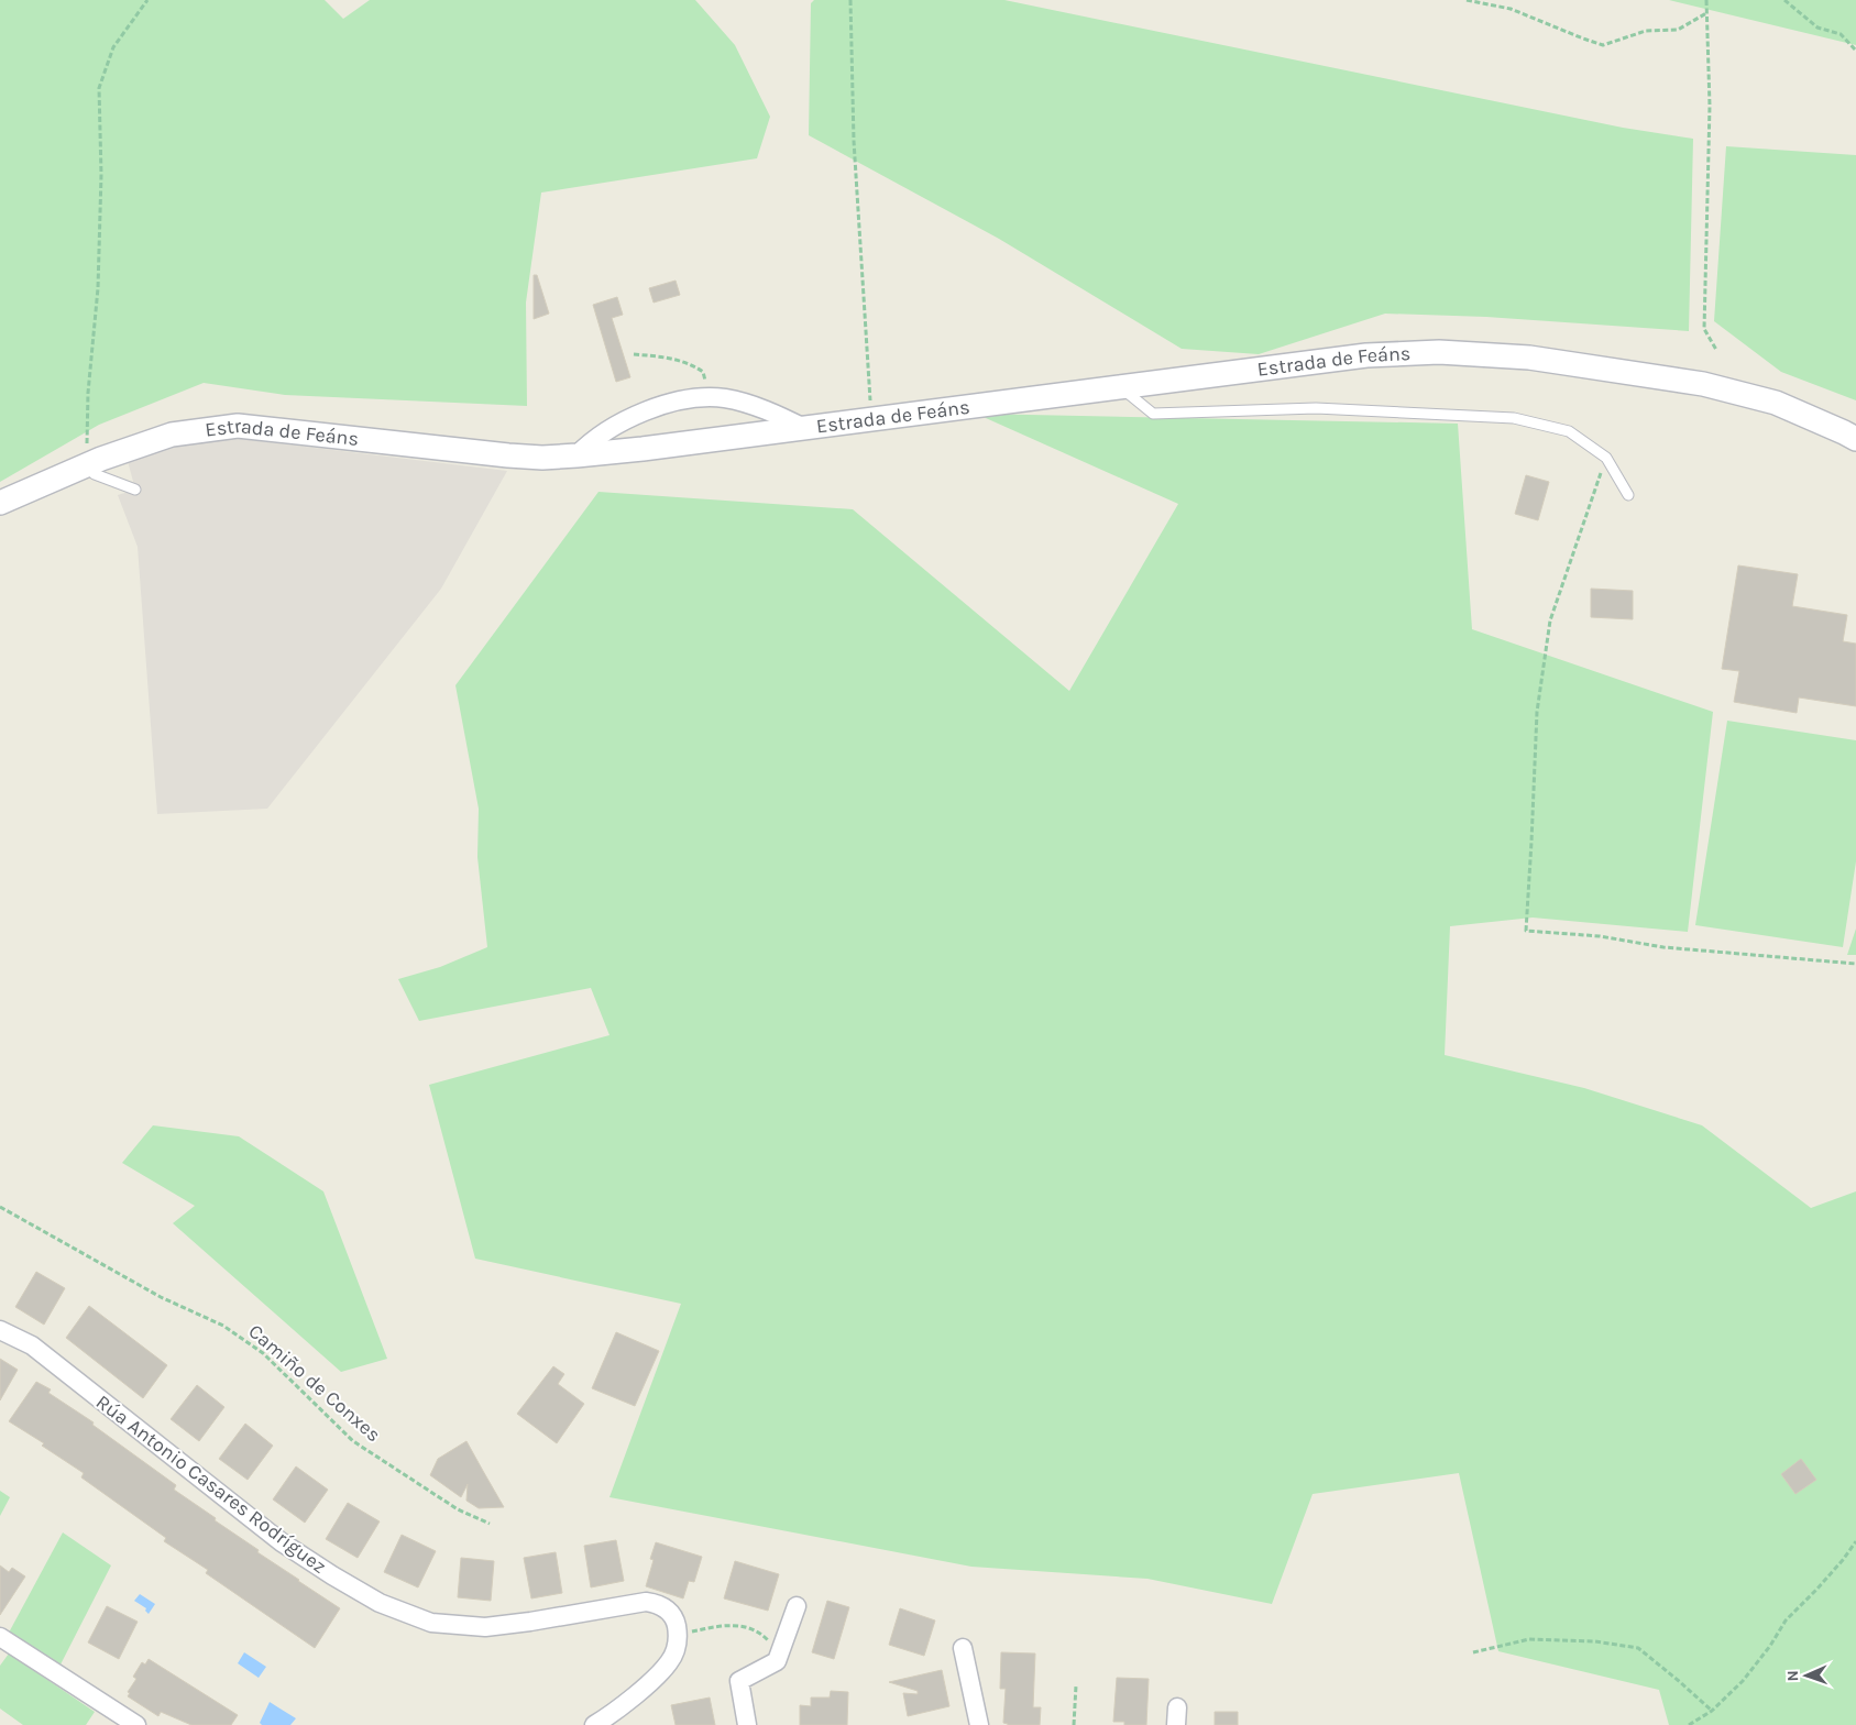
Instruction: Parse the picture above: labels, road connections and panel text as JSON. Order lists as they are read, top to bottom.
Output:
{
  "streets": {
    "street": ["Estrada de Feáns", "Rúa Antonio Casares Rodríguez"],
    "path": ["Camiño de Conxes"]
  },
  "north": "left"
}
